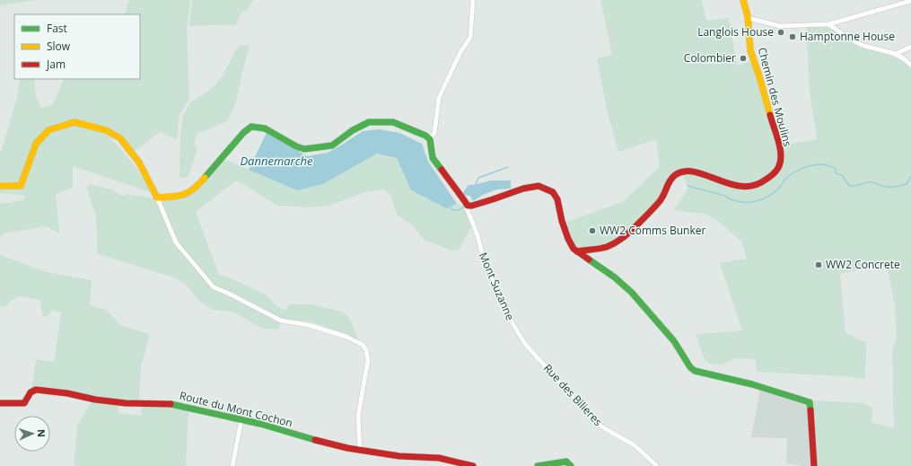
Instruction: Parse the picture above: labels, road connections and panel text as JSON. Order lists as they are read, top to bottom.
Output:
{
  "streets": {
    "street": [
      "Chemin des Moulins",
      "Mont Suzanne",
      "Rue des Bilieres",
      "Route du Mont Cochon"
    ]
  },
  "crossings": [
    ["Mont Suzanne", "Rue des Bilieres"]
  ],
  "water": ["Dannemarche"],
  "places": [
    "Langlois House",
    "Hamptonne House",
    "Colombier",
    "WW2 Comms Bunker",
    "WW2 Concrete"
  ],
  "legend": ["Fast", "Slow", "Jam"],
  "north": "right"
}
